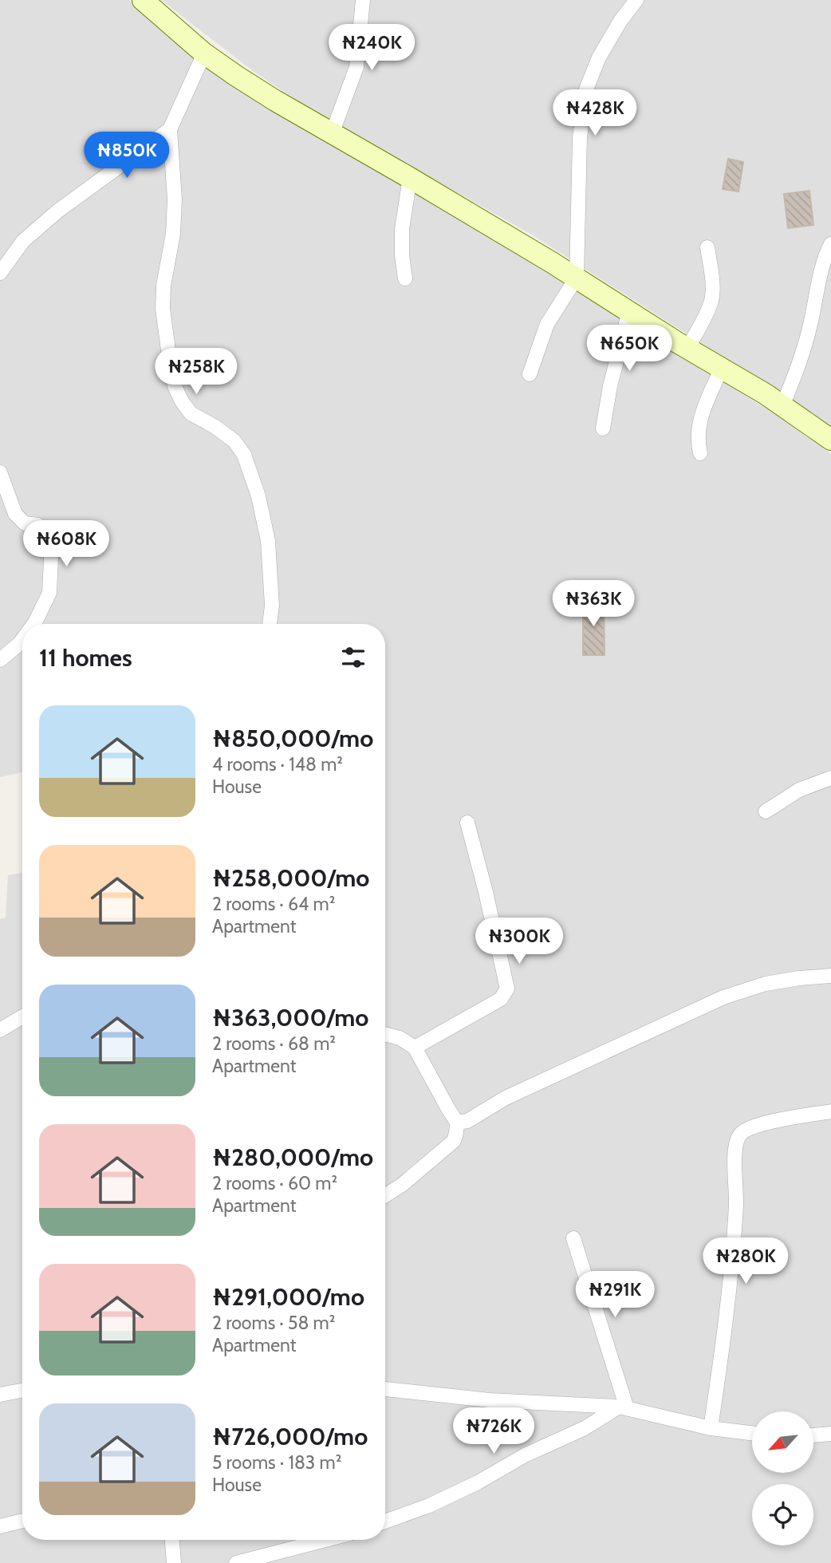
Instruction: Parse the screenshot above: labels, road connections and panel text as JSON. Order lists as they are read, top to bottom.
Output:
{
  "north": "bottom left",
  "page": {
    "price": [
      "₦240K",
      "₦428K",
      "₦850K",
      "₦650K",
      "₦258K",
      "₦608K",
      "₦363K",
      "₦300K",
      "₦280K",
      "₦291K",
      "₦726K"
    ],
    "heading": "11 homes",
    "list": [
      {
        "name": "₦850,000/mo",
        "note": "4 rooms · 148 m² · House"
      },
      {
        "name": "₦258,000/mo",
        "note": "2 rooms · 64 m² · Apartment"
      },
      {
        "name": "₦363,000/mo",
        "note": "2 rooms · 68 m² · Apartment"
      },
      {
        "name": "₦280,000/mo",
        "note": "2 rooms · 60 m² · Apartment"
      },
      {
        "name": "₦291,000/mo",
        "note": "2 rooms · 58 m² · Apartment"
      },
      {
        "name": "₦726,000/mo",
        "note": "5 rooms · 183 m² · House"
      }
    ]
  }
}
